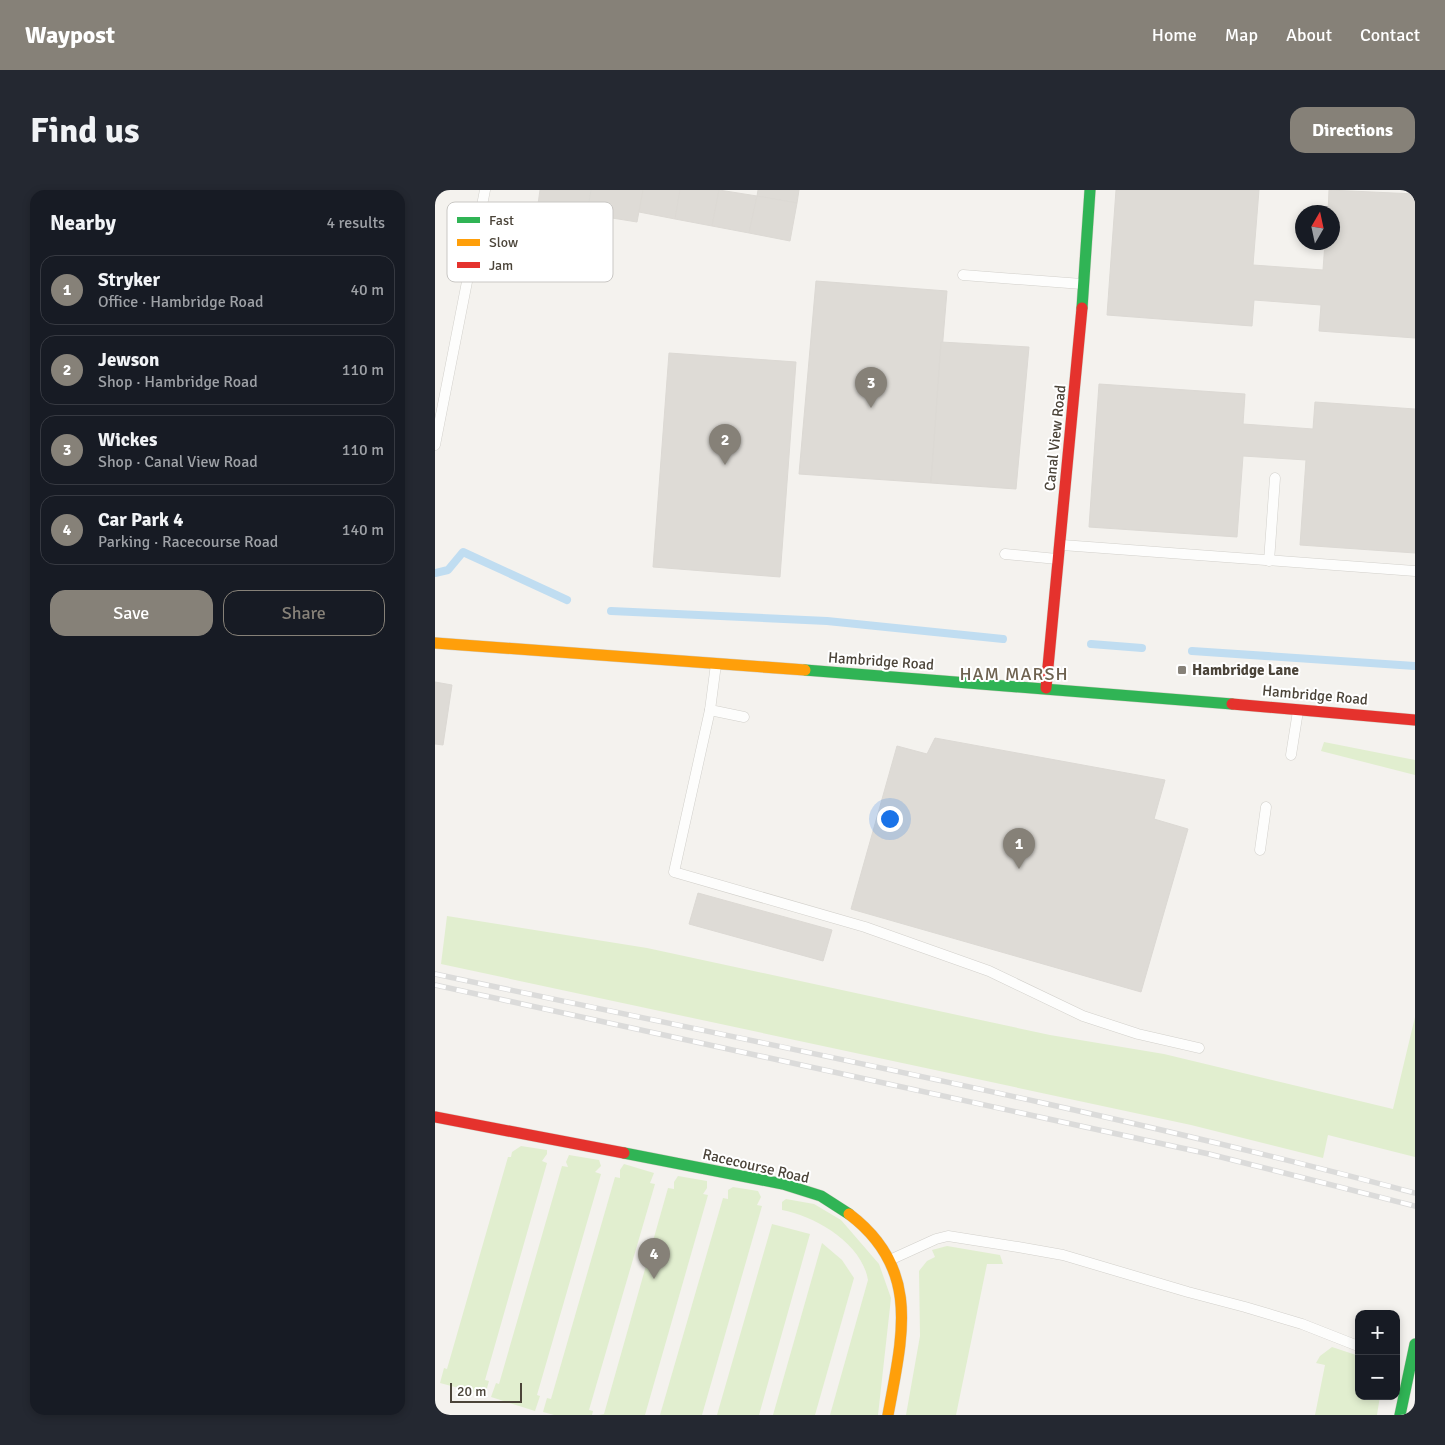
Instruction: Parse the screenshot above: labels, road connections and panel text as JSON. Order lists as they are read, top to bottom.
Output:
{
  "streets": {
    "street": ["Canal View Road", "Hambridge Road", "Racecourse Road"]
  },
  "crossings": [
    ["Canal View Road", "Hambridge Road"]
  ],
  "districts": ["HAM MARSH"],
  "places": {
    "transit": ["Hambridge Lane"]
  },
  "legend": ["Fast", "Slow", "Jam"],
  "scale_bar": "20 m",
  "north": "top",
  "page": {
    "header": "Waypost",
    "nav": [
      "Home",
      "Map",
      "About",
      "Contact"
    ],
    "buttons": [
      "Directions",
      ["Save", "Share"]
    ],
    "title": "Find us",
    "heading": ["Nearby", "4 results"],
    "list": [
      {
        "mark": "1",
        "name": "Stryker",
        "note": "Office · Hambridge Road",
        "value": "40 m"
      },
      {
        "mark": "2",
        "name": "Jewson",
        "note": "Shop · Hambridge Road",
        "value": "110 m"
      },
      {
        "mark": "3",
        "name": "Wickes",
        "note": "Shop · Canal View Road",
        "value": "110 m"
      },
      {
        "mark": "4",
        "name": "Car Park 4",
        "note": "Parking · Racecourse Road",
        "value": "140 m"
      }
    ],
    "pins": [
      "3",
      "2",
      "1",
      "4"
    ],
    "map_buttons": ["+", "−"],
    "scale": "20 m"
  }
}
